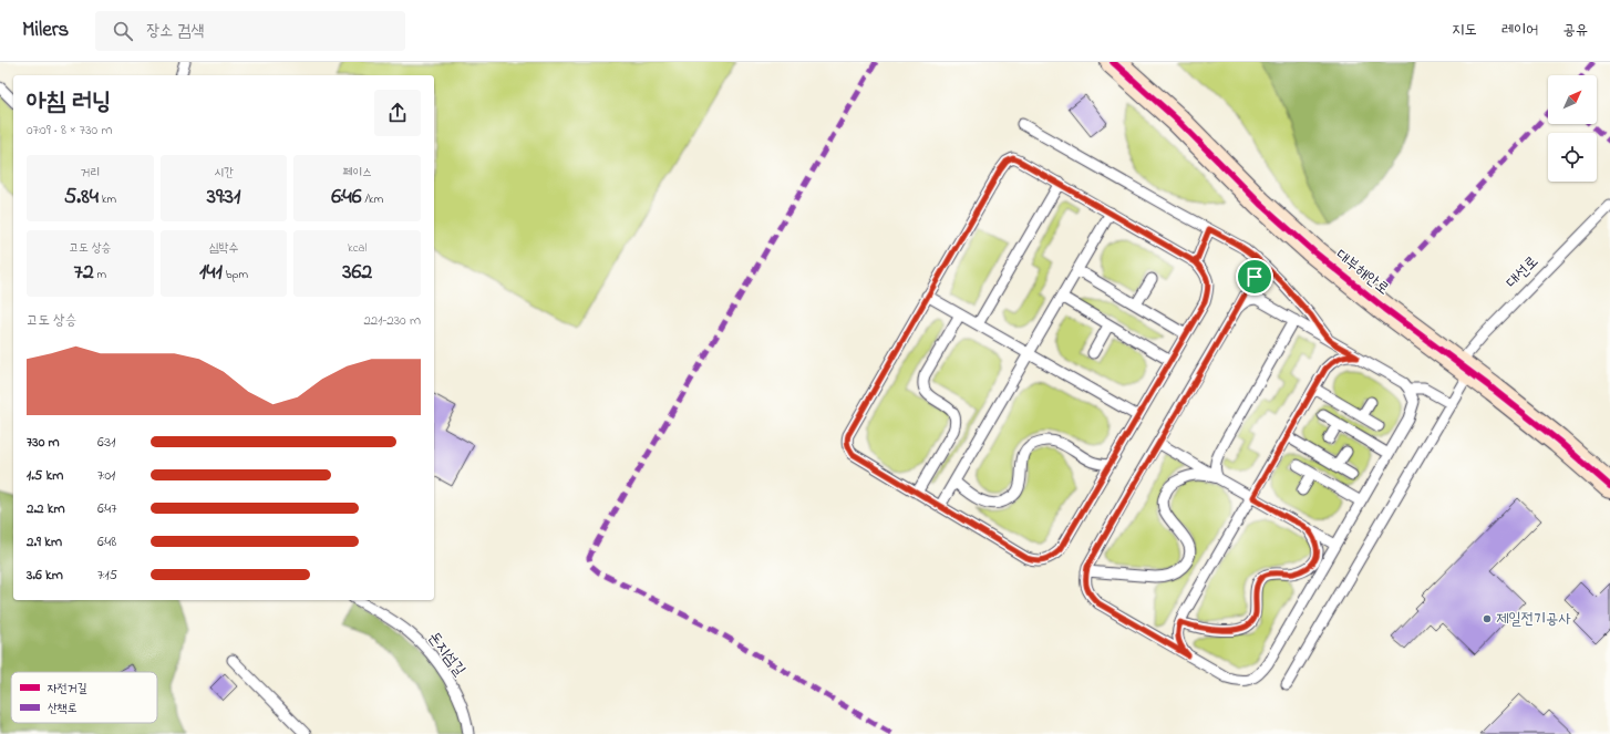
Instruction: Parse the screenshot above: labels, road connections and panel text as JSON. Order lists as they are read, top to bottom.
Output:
{
  "streets": {
    "street": ["대부해안로"],
    "lane": ["대선로", "돈지섬길"]
  },
  "crossings": [
    ["대부해안로", "대선로"]
  ],
  "places": ["제일전기공사"],
  "legend": ["자전거길", "산책로"],
  "north": "top right",
  "page": {
    "header": "Milers",
    "search": "장소 검색",
    "nav": ["지도", "레이어", "공유"],
    "heading": ["아침 러닝", "07:09 · 8 × 730 m"],
    "stats": [
      ["거리", "5.84 km"],
      ["시간", "39:31"],
      ["페이스", "6:46 /km"],
      ["고도 상승", "72 m"],
      ["심박수", "141 bpm"],
      ["kcal", "362"]
    ],
    "chart": ["고도 상승", "221–230 m"],
    "list": [
      {
        "name": "730 m",
        "note": "6:31"
      },
      {
        "name": "1.5 km",
        "note": "7:01"
      },
      {
        "name": "2.2 km",
        "note": "6:47"
      },
      {
        "name": "2.9 km",
        "note": "6:48"
      },
      {
        "name": "3.6 km",
        "note": "7:15"
      }
    ]
  }
}
